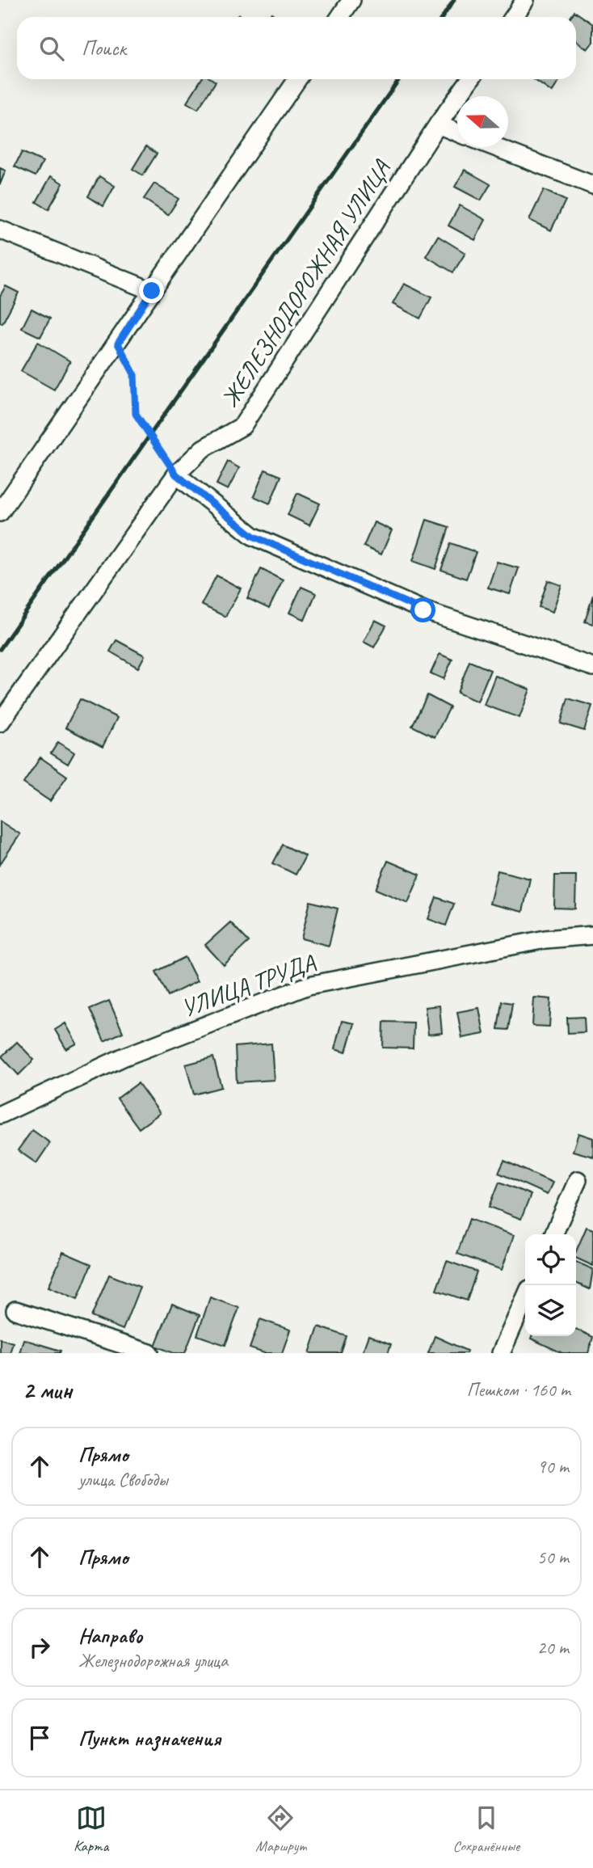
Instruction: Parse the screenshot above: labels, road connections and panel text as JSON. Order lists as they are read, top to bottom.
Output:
{
  "streets": {
    "street": ["ЖЕЛЕЗНОДОРОЖНАЯ УЛИЦА", "УЛИЦА ТРУДА"]
  },
  "north": "left",
  "page": {
    "search": "Поиск",
    "heading": ["2 мин", "Пешком · 160 m"],
    "list": [
      ["Прямо", "улица Свободы", "90 m"],
      ["Прямо", "50 m"],
      ["Направо", "Железнодорожная улица", "20 m"],
      "Пункт назначения"
    ],
    "nav": ["Карта", "Маршрут", "Сохранённые"]
  }
}
